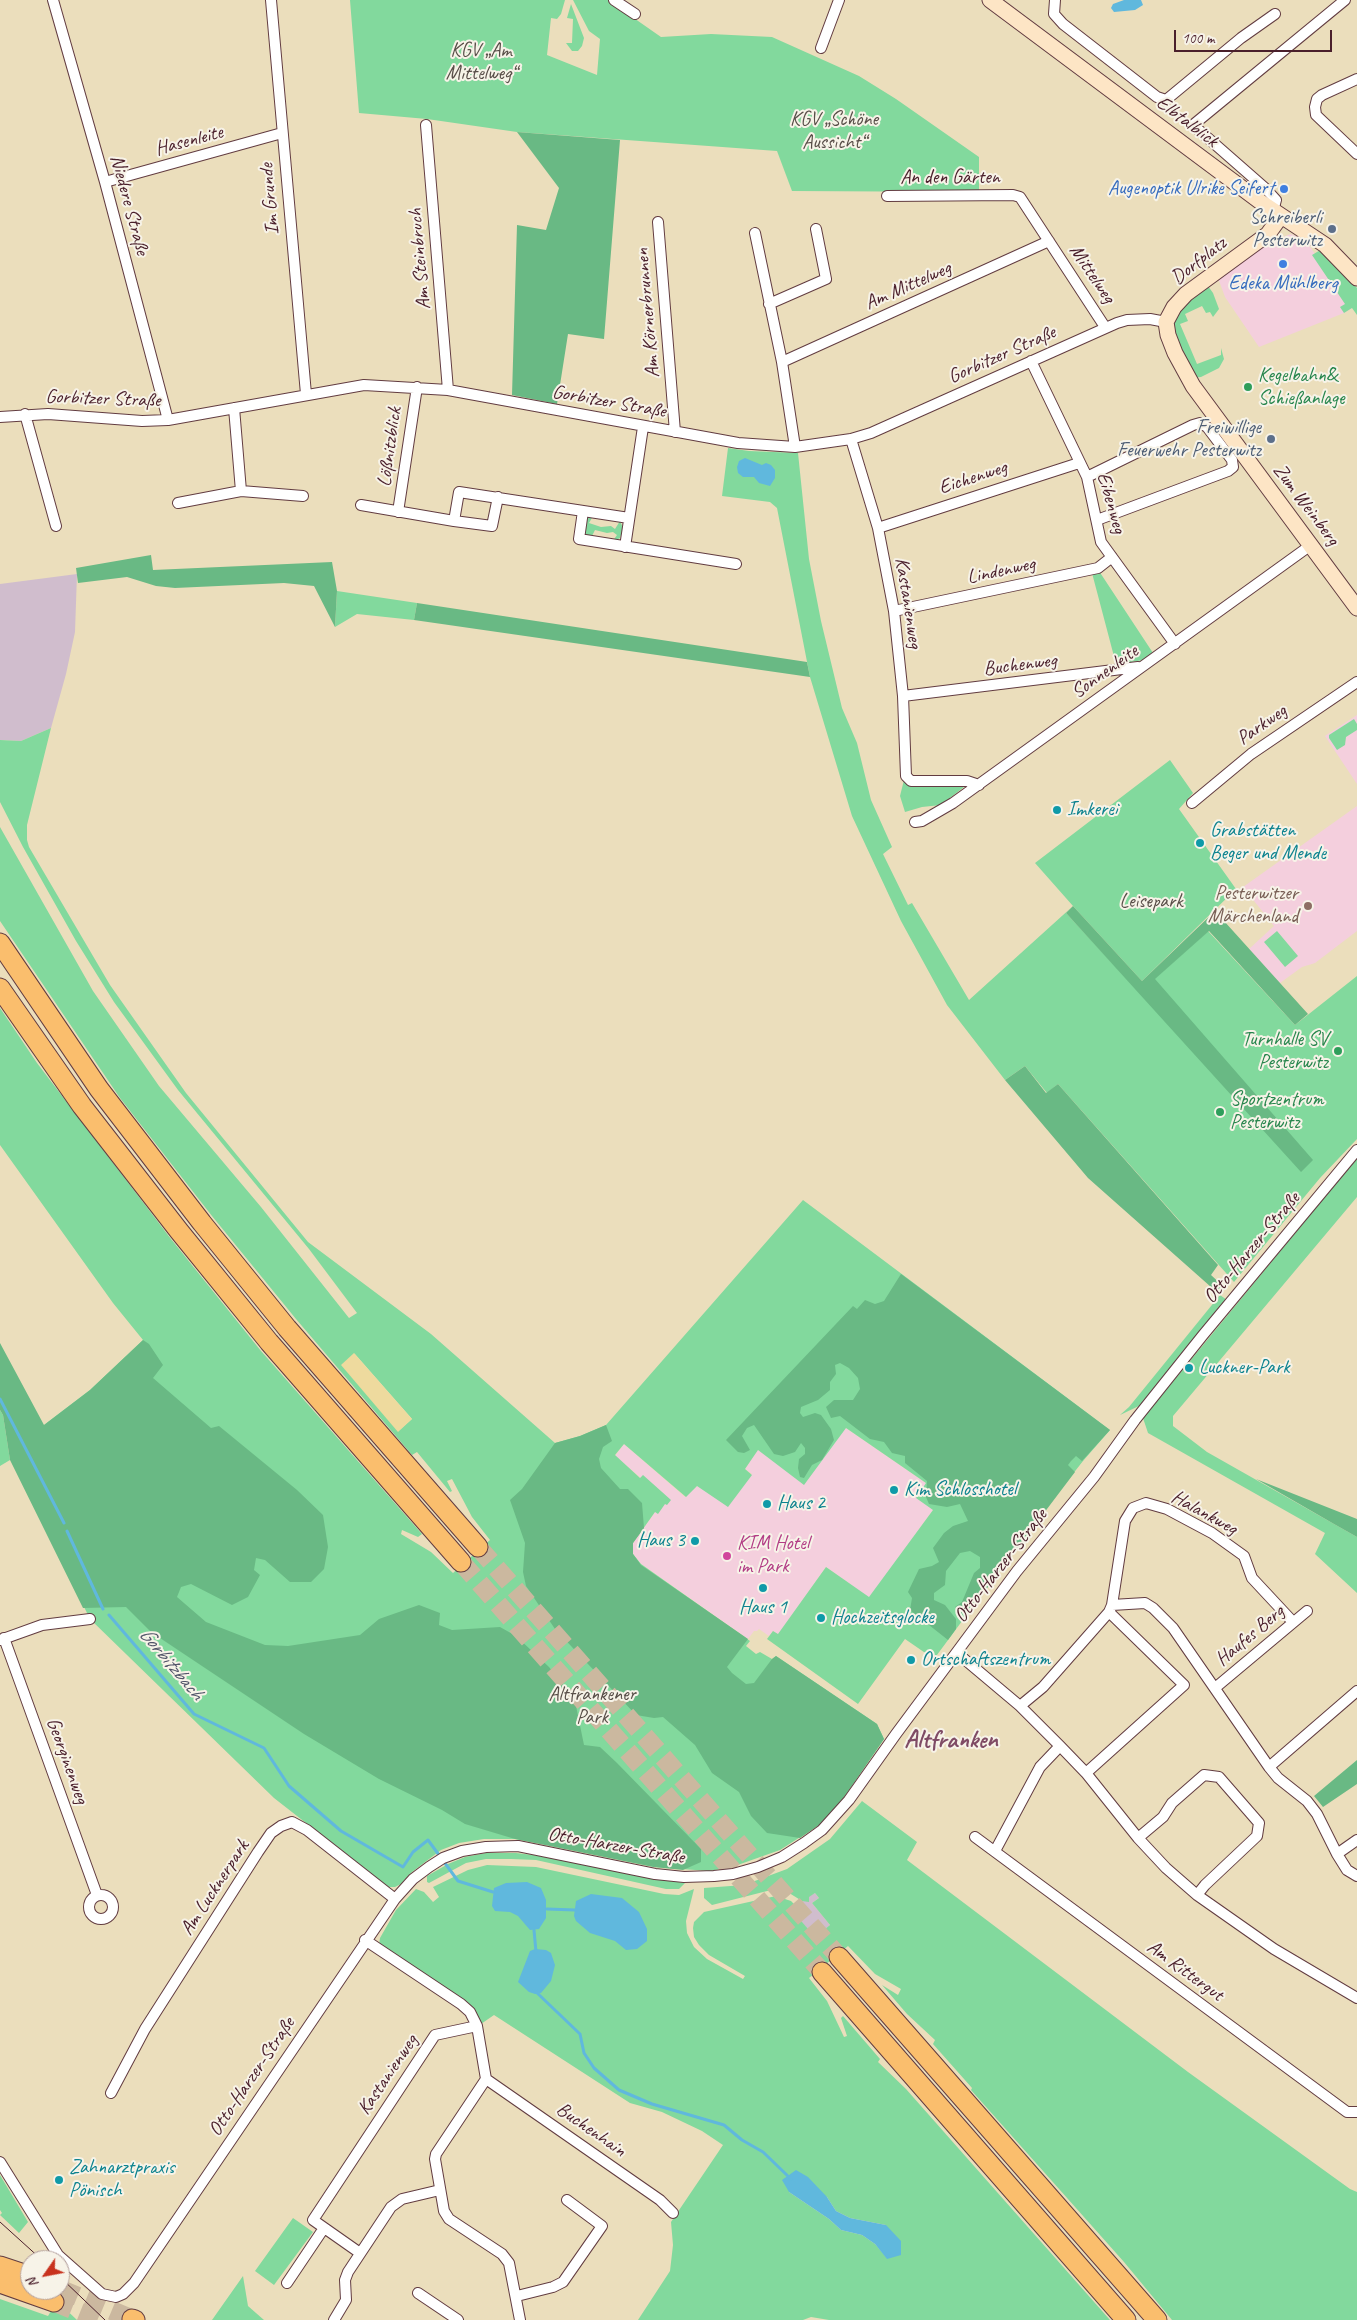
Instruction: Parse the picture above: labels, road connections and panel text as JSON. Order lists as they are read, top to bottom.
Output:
{
  "streets": {
    "street": [
      "Elbtalblick",
      "Hasenleite",
      "An den Gärten",
      "Im Grunde",
      "Niedere Straße",
      "Am Steinbruch",
      "Dorfplatz",
      "Mittelweg",
      "Am Mittelweg",
      "Am Körnerbrunnen",
      "Gorbitzer Straße",
      "Lößnitzblick",
      "Eichenweg",
      "Eibenweg",
      "Zum Weinberg",
      "Lindenweg",
      "Kastanienweg",
      "Buchenweg",
      "Sonnenleite",
      "Parkweg",
      "Otto-Harzer-Straße",
      "Halankweg",
      "Haufes Berg",
      "Georginenweg",
      "Am Lucknerpark",
      "Am Rittergut",
      "Buchenhain"
    ]
  },
  "crossings": [
    ["Elbtalblick", "Dorfplatz"],
    ["Hasenleite", "Im Grunde"],
    ["Hasenleite", "Niedere Straße"],
    ["An den Gärten", "Mittelweg"],
    ["An den Gärten", "Am Mittelweg"],
    ["Im Grunde", "Gorbitzer Straße"],
    ["Niedere Straße", "Gorbitzer Straße"],
    ["Am Steinbruch", "Gorbitzer Straße"],
    ["Dorfplatz", "Gorbitzer Straße"],
    ["Dorfplatz", "Zum Weinberg"],
    ["Mittelweg", "Am Mittelweg"],
    ["Mittelweg", "Gorbitzer Straße"],
    ["Am Körnerbrunnen", "Gorbitzer Straße"],
    ["Gorbitzer Straße", "Lößnitzblick"],
    ["Gorbitzer Straße", "Eibenweg"],
    ["Gorbitzer Straße", "Zum Weinberg"],
    ["Gorbitzer Straße", "Kastanienweg"],
    ["Eichenweg", "Eibenweg"],
    ["Eichenweg", "Kastanienweg"],
    ["Eibenweg", "Lindenweg"],
    ["Eibenweg", "Sonnenleite"],
    ["Zum Weinberg", "Sonnenleite"],
    ["Lindenweg", "Kastanienweg"],
    ["Kastanienweg", "Buchenweg"],
    ["Kastanienweg", "Sonnenleite"],
    ["Buchenweg", "Sonnenleite"],
    ["Otto-Harzer-Straße", "Am Lucknerpark"],
    ["Halankweg", "Haufes Berg"]
  ],
  "districts": ["Altfranken"],
  "water": ["Gorbitzbach"],
  "parks": [
    "KGV „Am Mittelweg“",
    "KGV „Schöne Aussicht“",
    "Leisepark",
    "Altfrankener Park"
  ],
  "places": [
    "Augenoptik Ulrike Seifert",
    "Schreiberli Pesterwitz",
    "Edeka Mühlberg",
    "Kegelbahn& Schießanlage",
    "Freiwillige Feuerwehr Pesterwitz",
    "Imkerei",
    "Grabstätten Beger und Mende",
    "Pesterwitzer Märchenland",
    "Turnhalle SV Pesterwitz",
    "Sportzentrum Pesterwitz",
    "Luckner-Park",
    "Kim Schlosshotel",
    "Haus 2",
    "Haus 3",
    "KIM Hotel im Park",
    "Haus 1",
    "Hochzeitsglocke",
    "Ortschaftszentrum",
    "Zahnarztpraxis Pönisch"
  ],
  "scale_bar": "100 m",
  "north": "bottom left"
}
